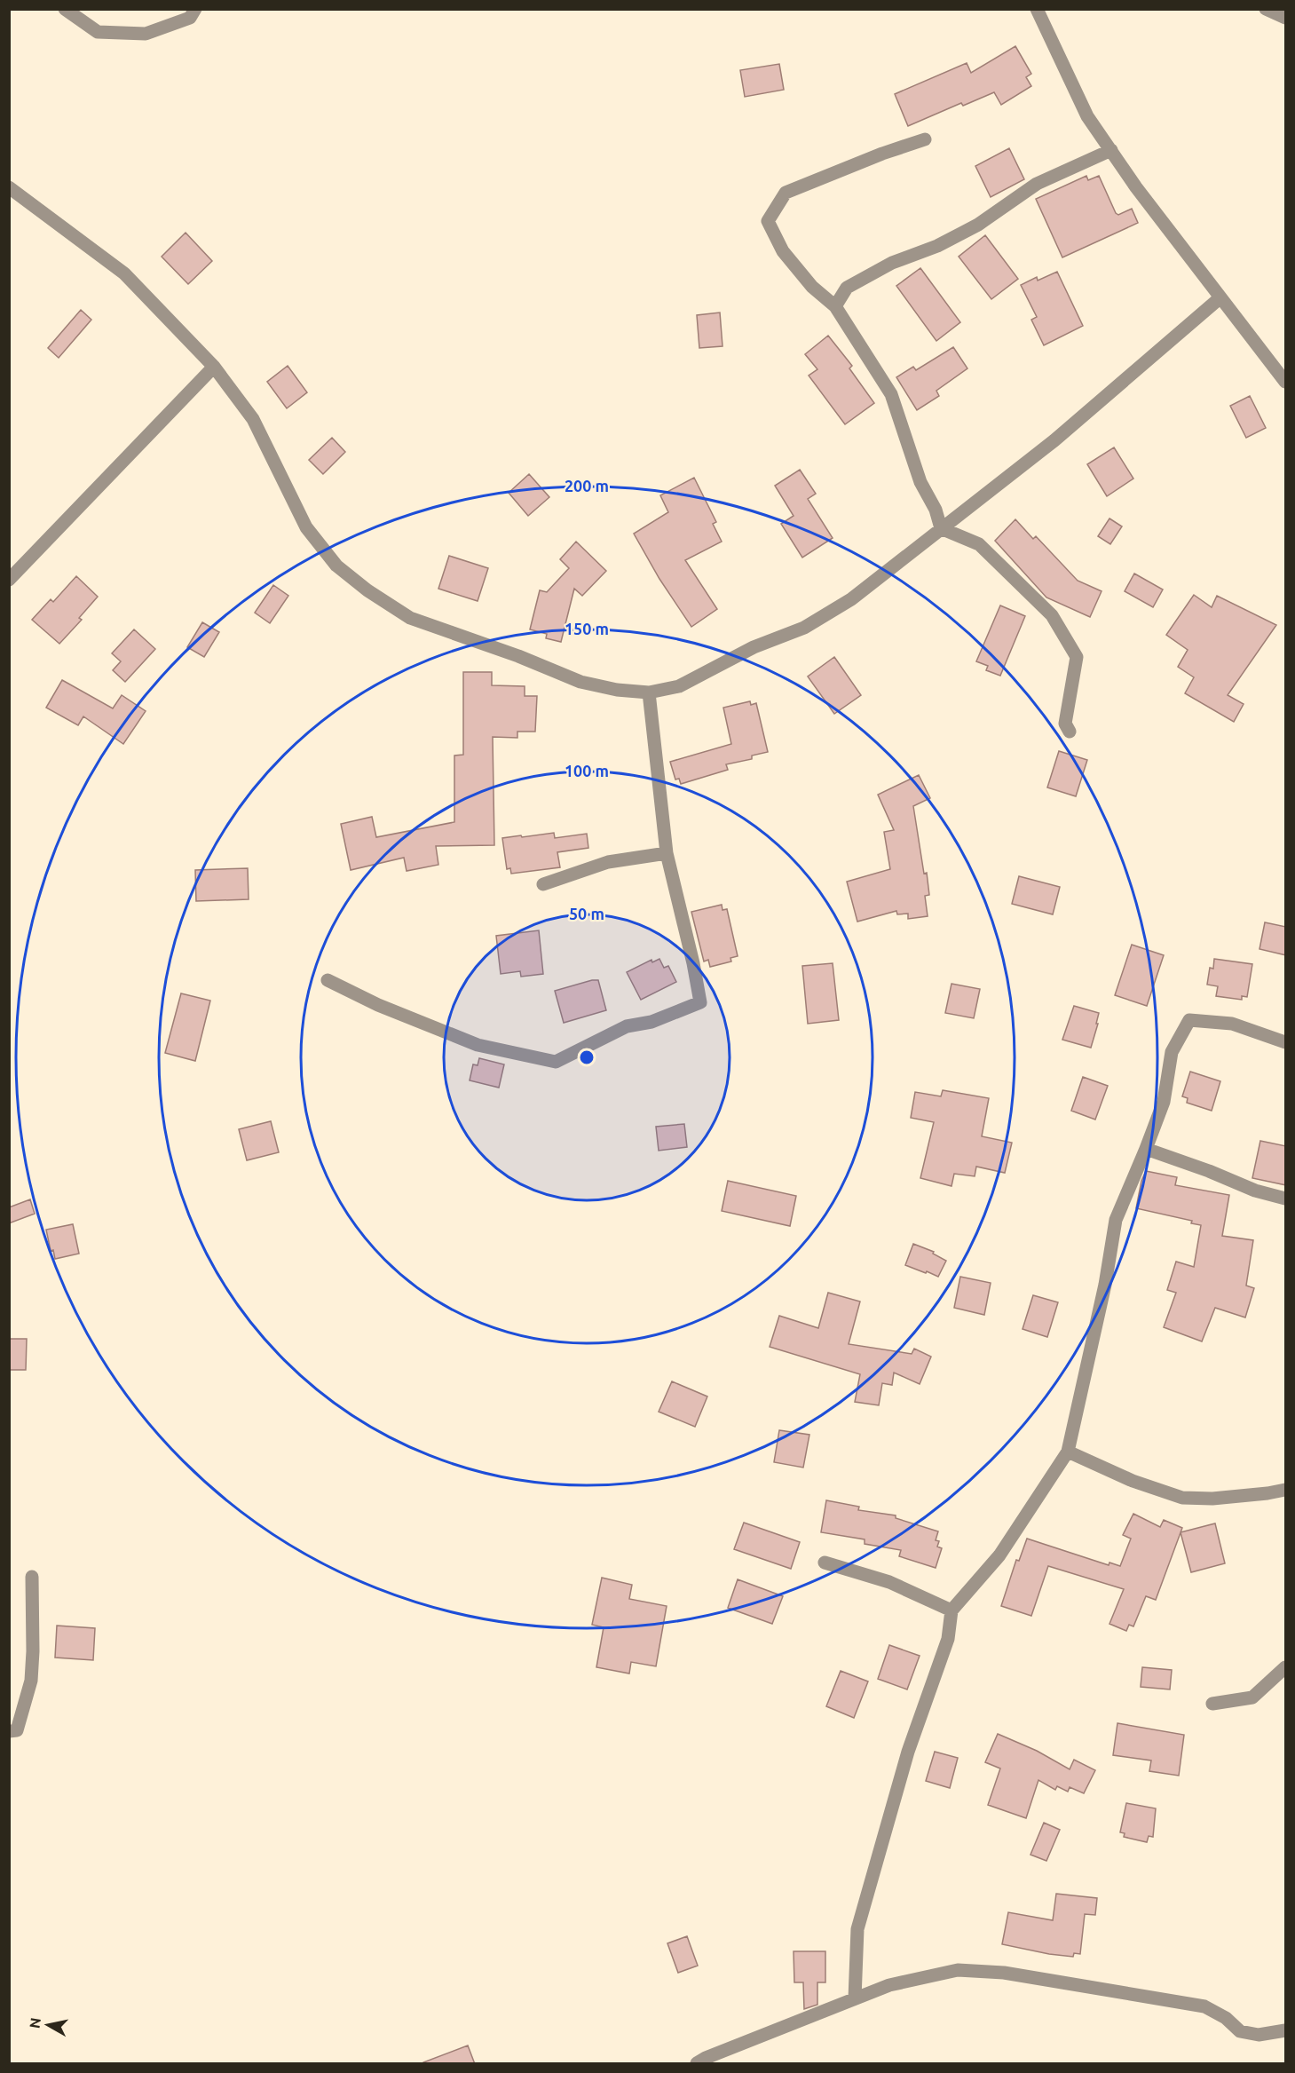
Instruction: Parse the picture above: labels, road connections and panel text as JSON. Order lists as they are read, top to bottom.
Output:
{
  "north": "left",
  "rings": [
    "200 m",
    "150 m",
    "100 m",
    "50 m"
  ]
}
